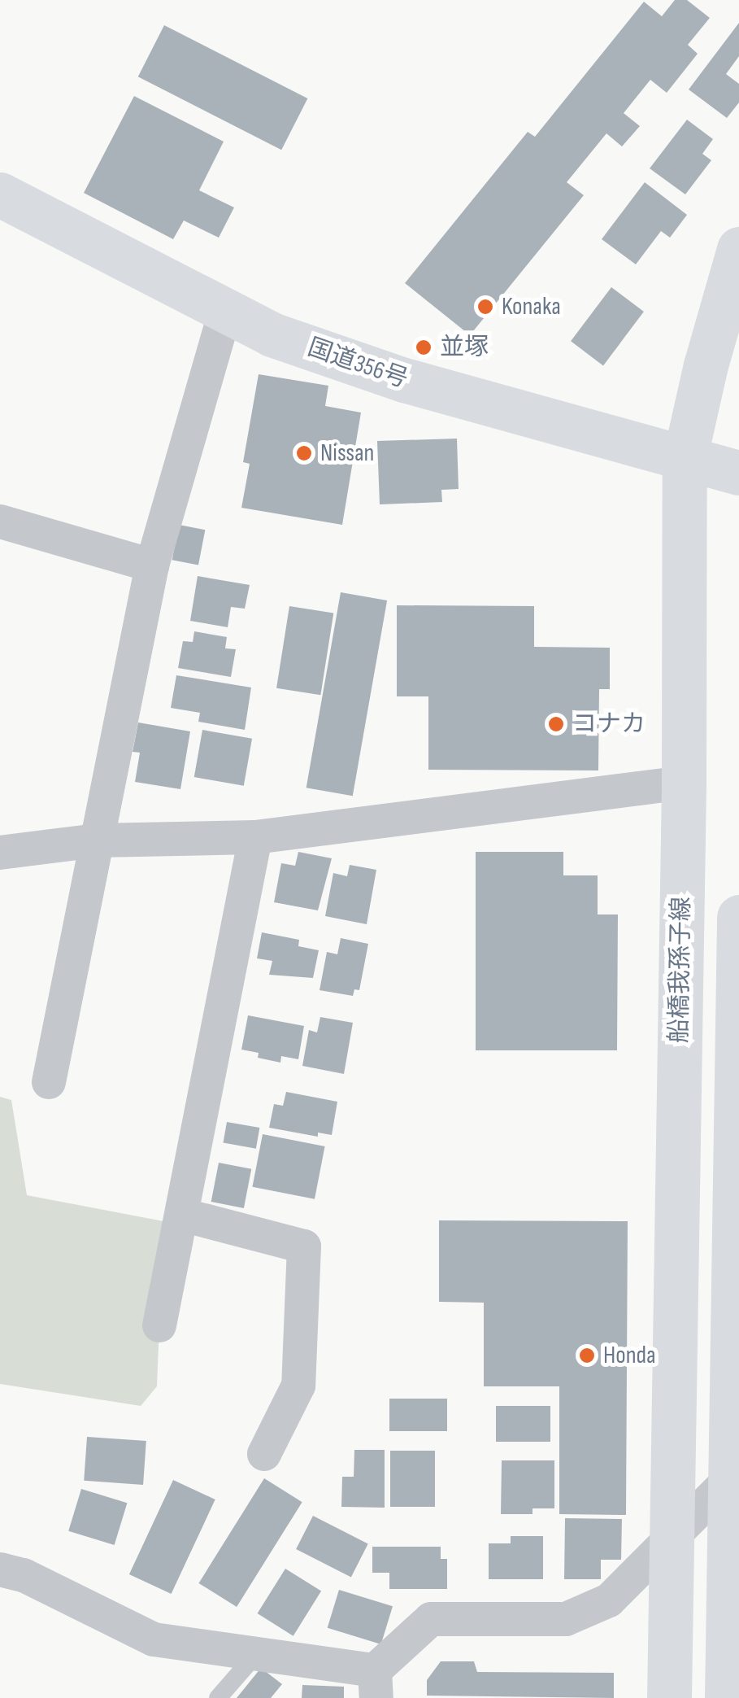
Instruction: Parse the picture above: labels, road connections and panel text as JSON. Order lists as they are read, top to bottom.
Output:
{
  "streets": {
    "main road": ["国道356号", "船橋我孫子線"]
  },
  "crossings": [
    ["国道356号", "船橋我孫子線"]
  ],
  "places": [
    "Konaka",
    "並塚",
    "Nissan",
    "コナカ",
    "Honda"
  ]
}
